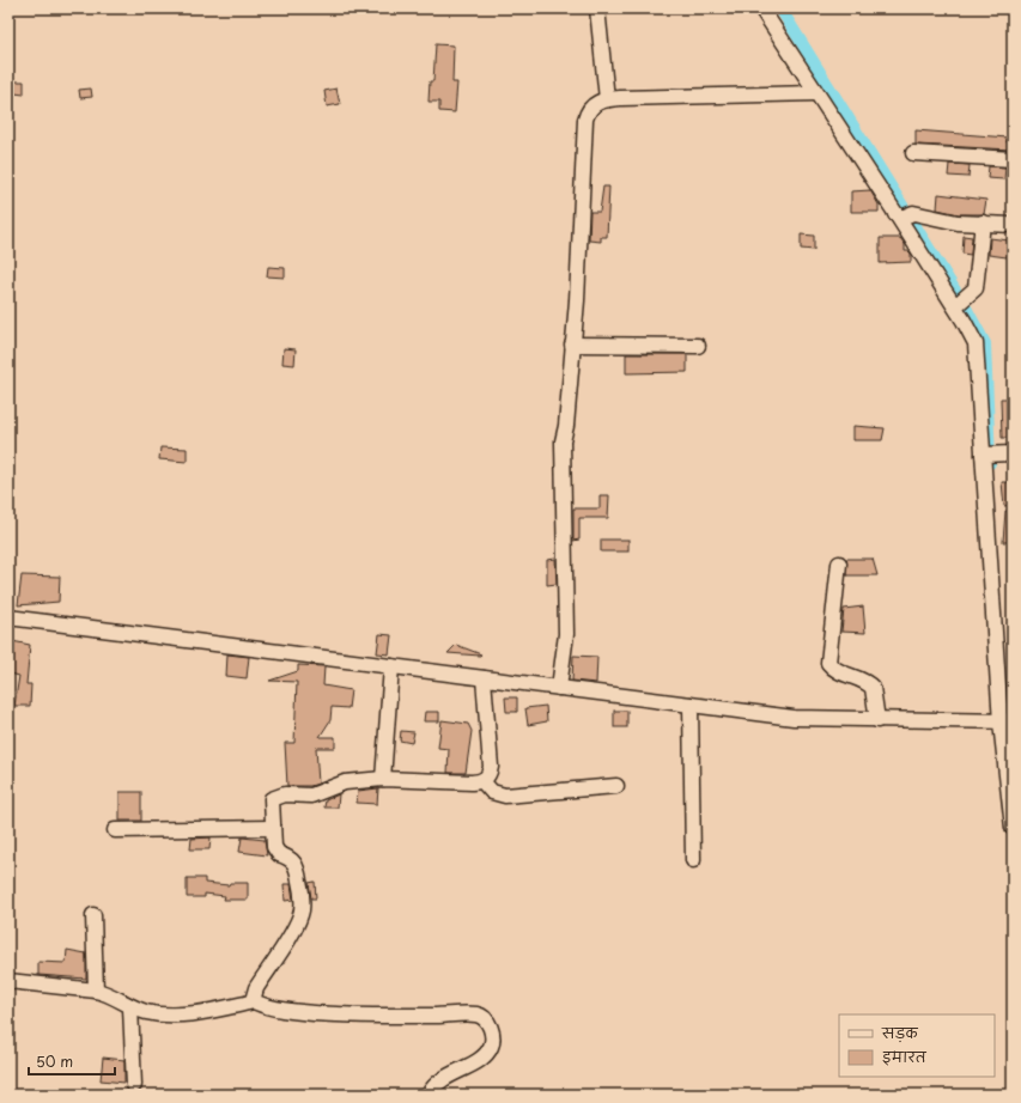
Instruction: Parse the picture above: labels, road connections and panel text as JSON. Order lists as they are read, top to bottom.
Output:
{
  "legend": ["सड़क", "इमारत"],
  "scale_bar": "50 m"
}
